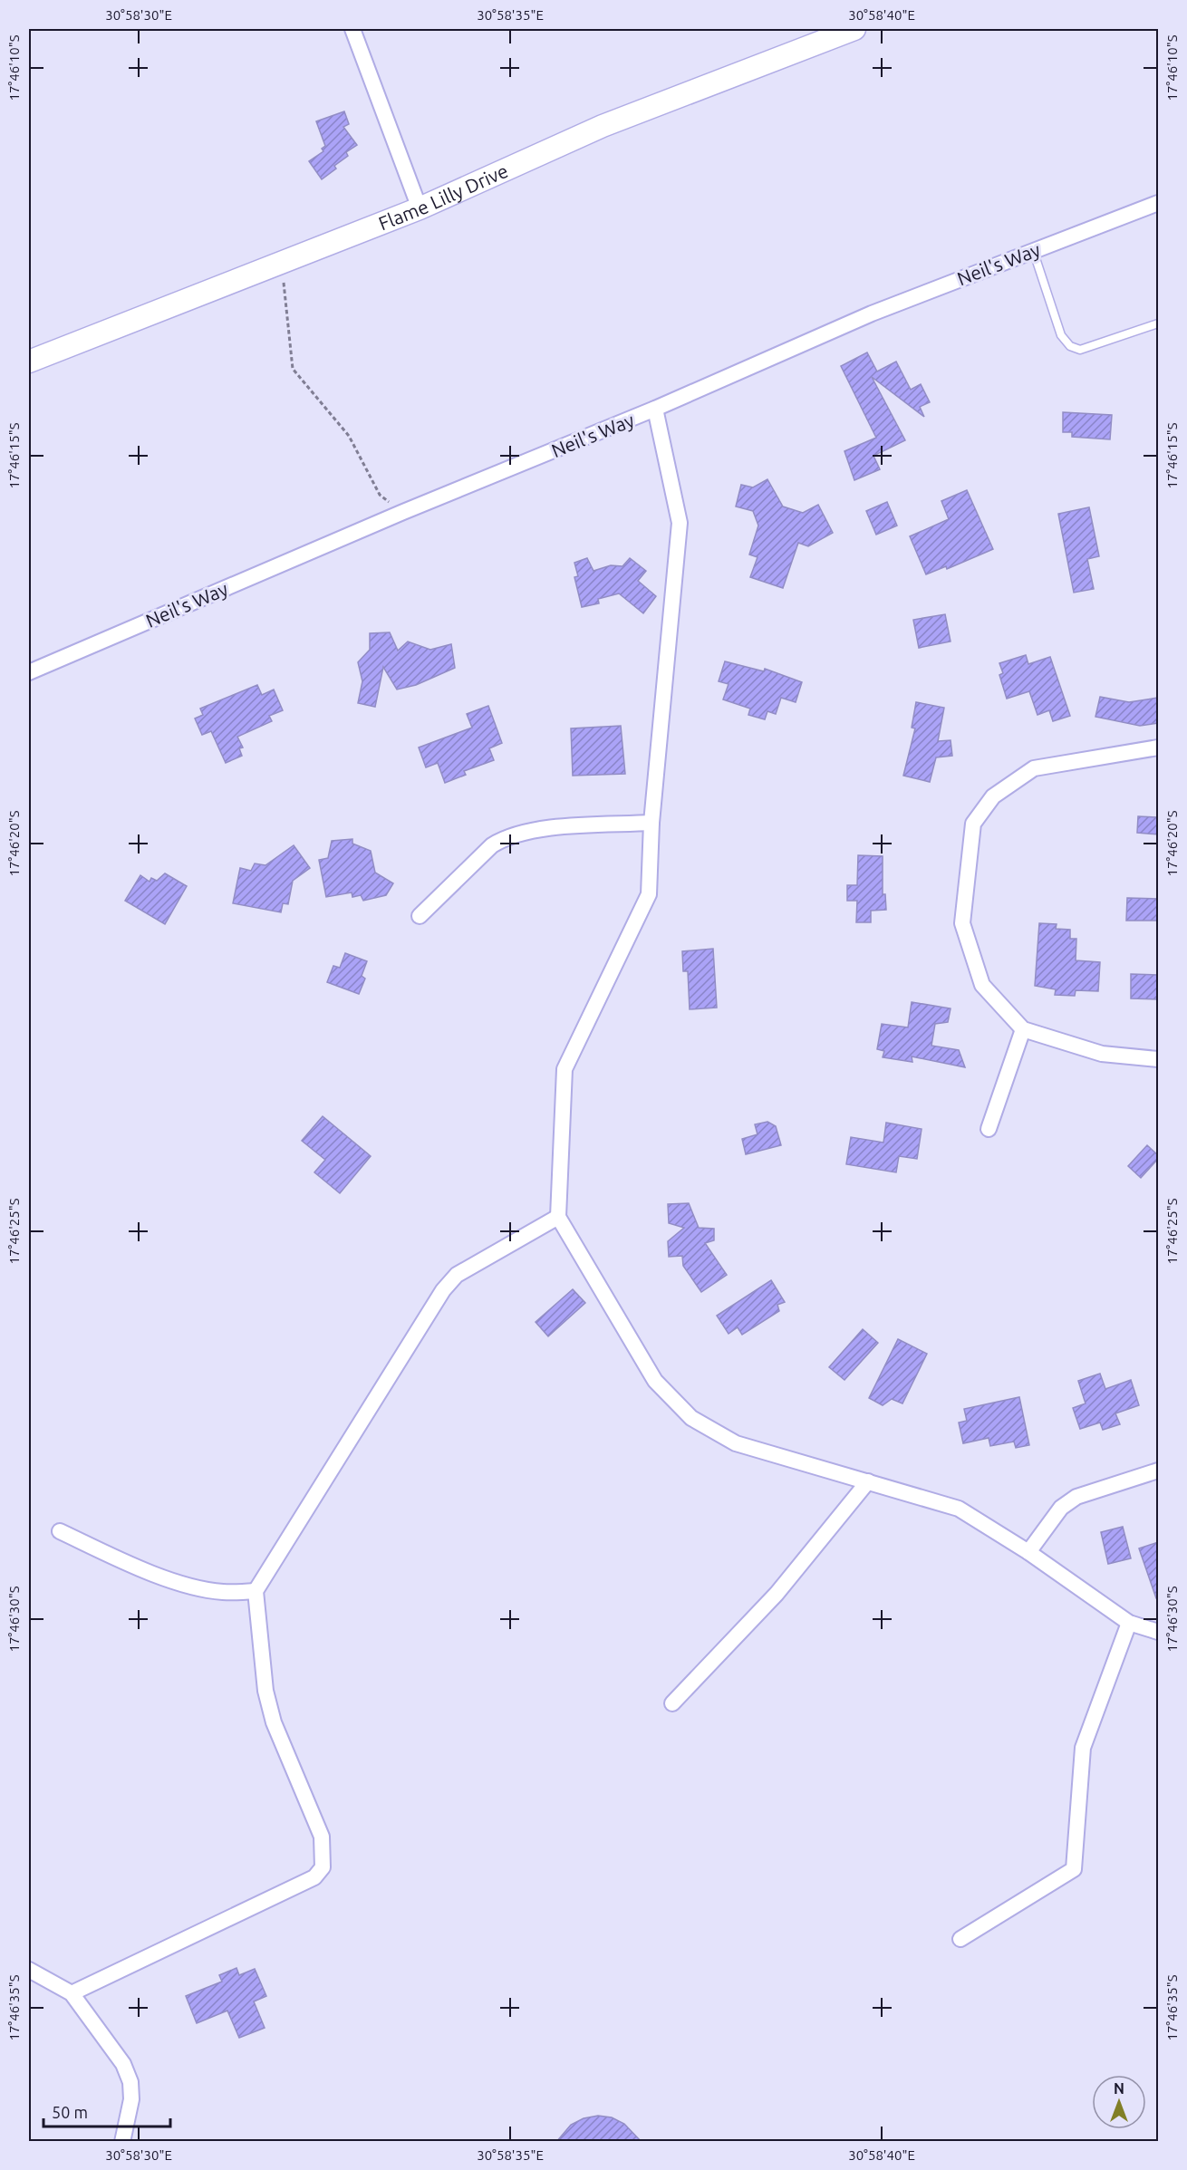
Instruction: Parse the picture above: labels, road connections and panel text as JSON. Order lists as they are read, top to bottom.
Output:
{
  "streets": {
    "street": ["Flame Lilly Drive", "Neil's Way"]
  },
  "scale_bar": "50 m",
  "north": "top",
  "coordinates": [
    "30°58'30\"E",
    "30°58'35\"E",
    "30°58'40\"E",
    "17°46'10\"S",
    "17°46'15\"S",
    "17°46'20\"S",
    "17°46'25\"S",
    "17°46'30\"S",
    "17°46'35\"S"
  ]
}
